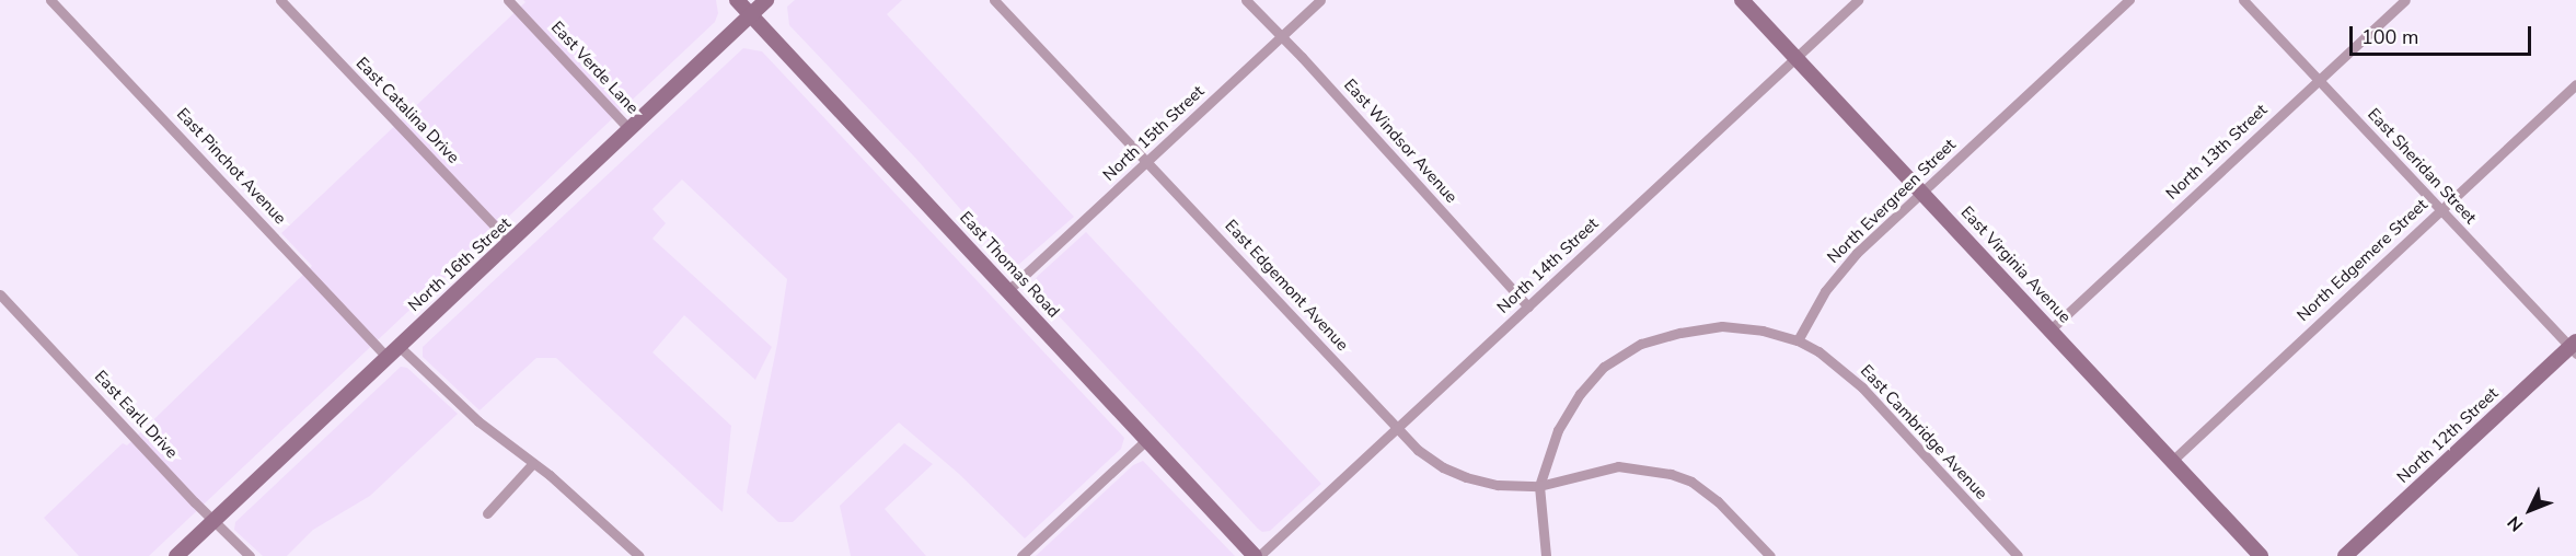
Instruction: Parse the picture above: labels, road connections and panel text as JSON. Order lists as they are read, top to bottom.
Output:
{
  "streets": {
    "main road": [
      "North 16th Street",
      "East Thomas Road",
      "East Virginia Avenue",
      "North 12th Street"
    ],
    "street": [
      "East Verde Lane",
      "East Catalina Drive",
      "North 15th Street",
      "East Windsor Avenue",
      "North 13th Street",
      "East Pinchot Avenue",
      "East Sheridan Street",
      "North Evergreen Street",
      "North Edgemere Street",
      "North 14th Street",
      "East Edgemont Avenue",
      "East Earll Drive",
      "East Cambridge Avenue"
    ]
  },
  "crossings": [
    ["East Verde Lane", "North 16th Street"],
    ["East Catalina Drive", "North 16th Street"],
    ["North 15th Street", "East Windsor Avenue"],
    ["North 15th Street", "East Thomas Road"],
    ["North 15th Street", "East Edgemont Avenue"],
    ["East Windsor Avenue", "North 14th Street"],
    ["North 13th Street", "East Sheridan Street"],
    ["North 13th Street", "East Virginia Avenue"],
    ["East Pinchot Avenue", "North 16th Street"],
    ["East Sheridan Street", "North Edgemere Street"],
    ["East Sheridan Street", "North 12th Street"],
    ["North Evergreen Street", "East Virginia Avenue"],
    ["North Evergreen Street", "East Cambridge Avenue"],
    ["North Edgemere Street", "East Virginia Avenue"],
    ["North 16th Street", "East Thomas Road"],
    ["North 16th Street", "East Earll Drive"],
    ["East Thomas Road", "North 14th Street"],
    ["East Virginia Avenue", "North 14th Street"],
    ["North 14th Street", "East Edgemont Avenue"]
  ],
  "scale_bar": "100 m",
  "north": "bottom left"
}
